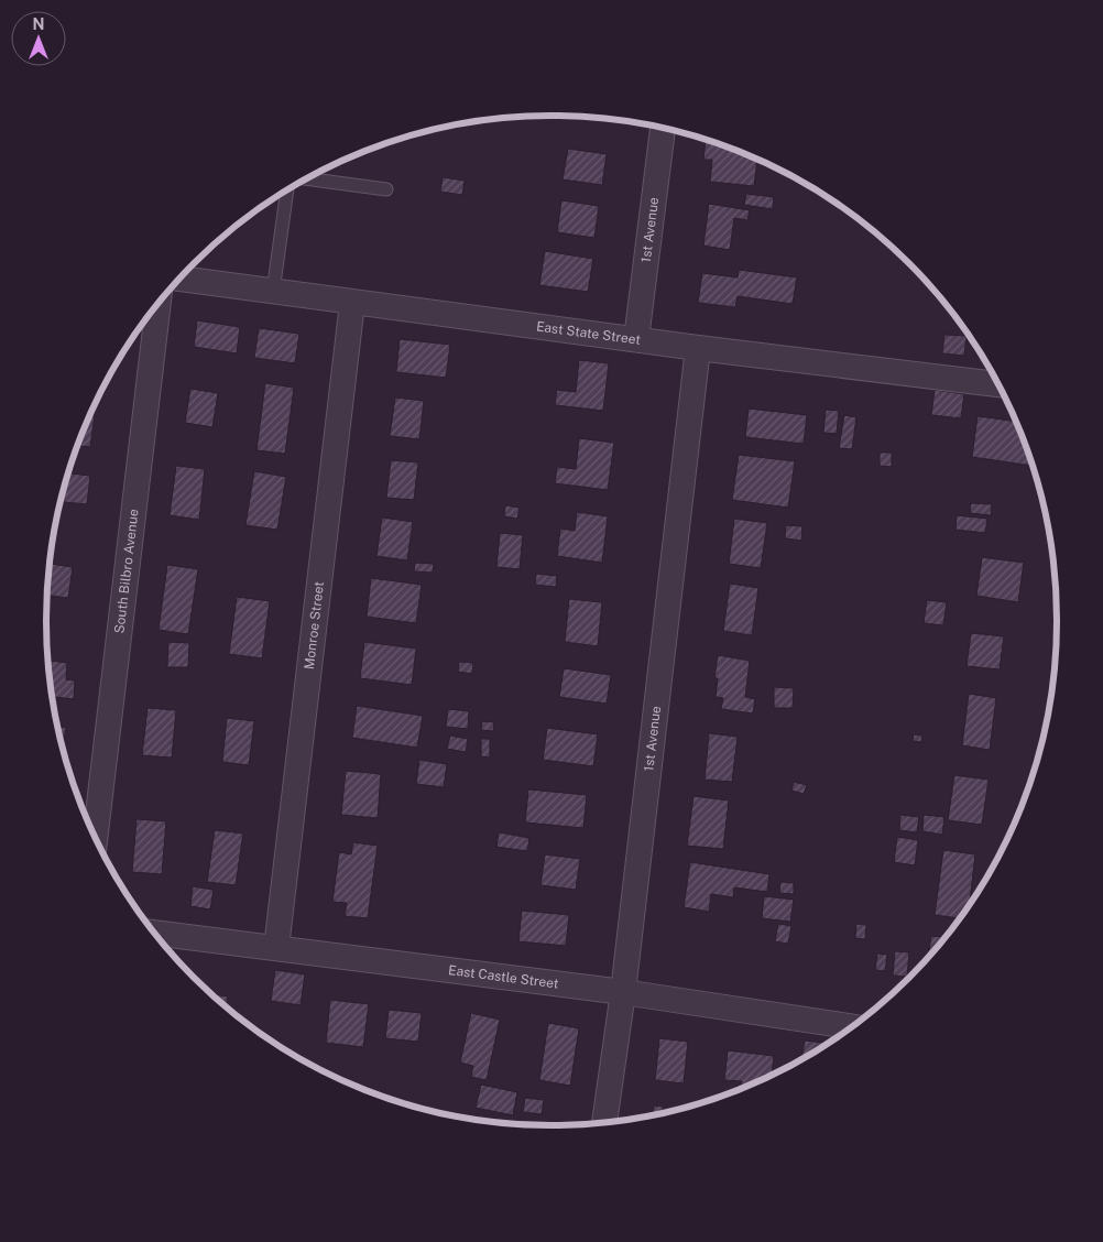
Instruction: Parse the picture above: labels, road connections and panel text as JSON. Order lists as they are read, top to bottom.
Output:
{
  "streets": {
    "street": [
      "1st Avenue",
      "East State Street",
      "South Bilbro Avenue",
      "Monroe Street",
      "East Castle Street"
    ]
  },
  "crossings": [
    ["1st Avenue", "East State Street"],
    ["1st Avenue", "East Castle Street"],
    ["East State Street", "Monroe Street"],
    ["Monroe Street", "East Castle Street"]
  ],
  "north": "top"
}
